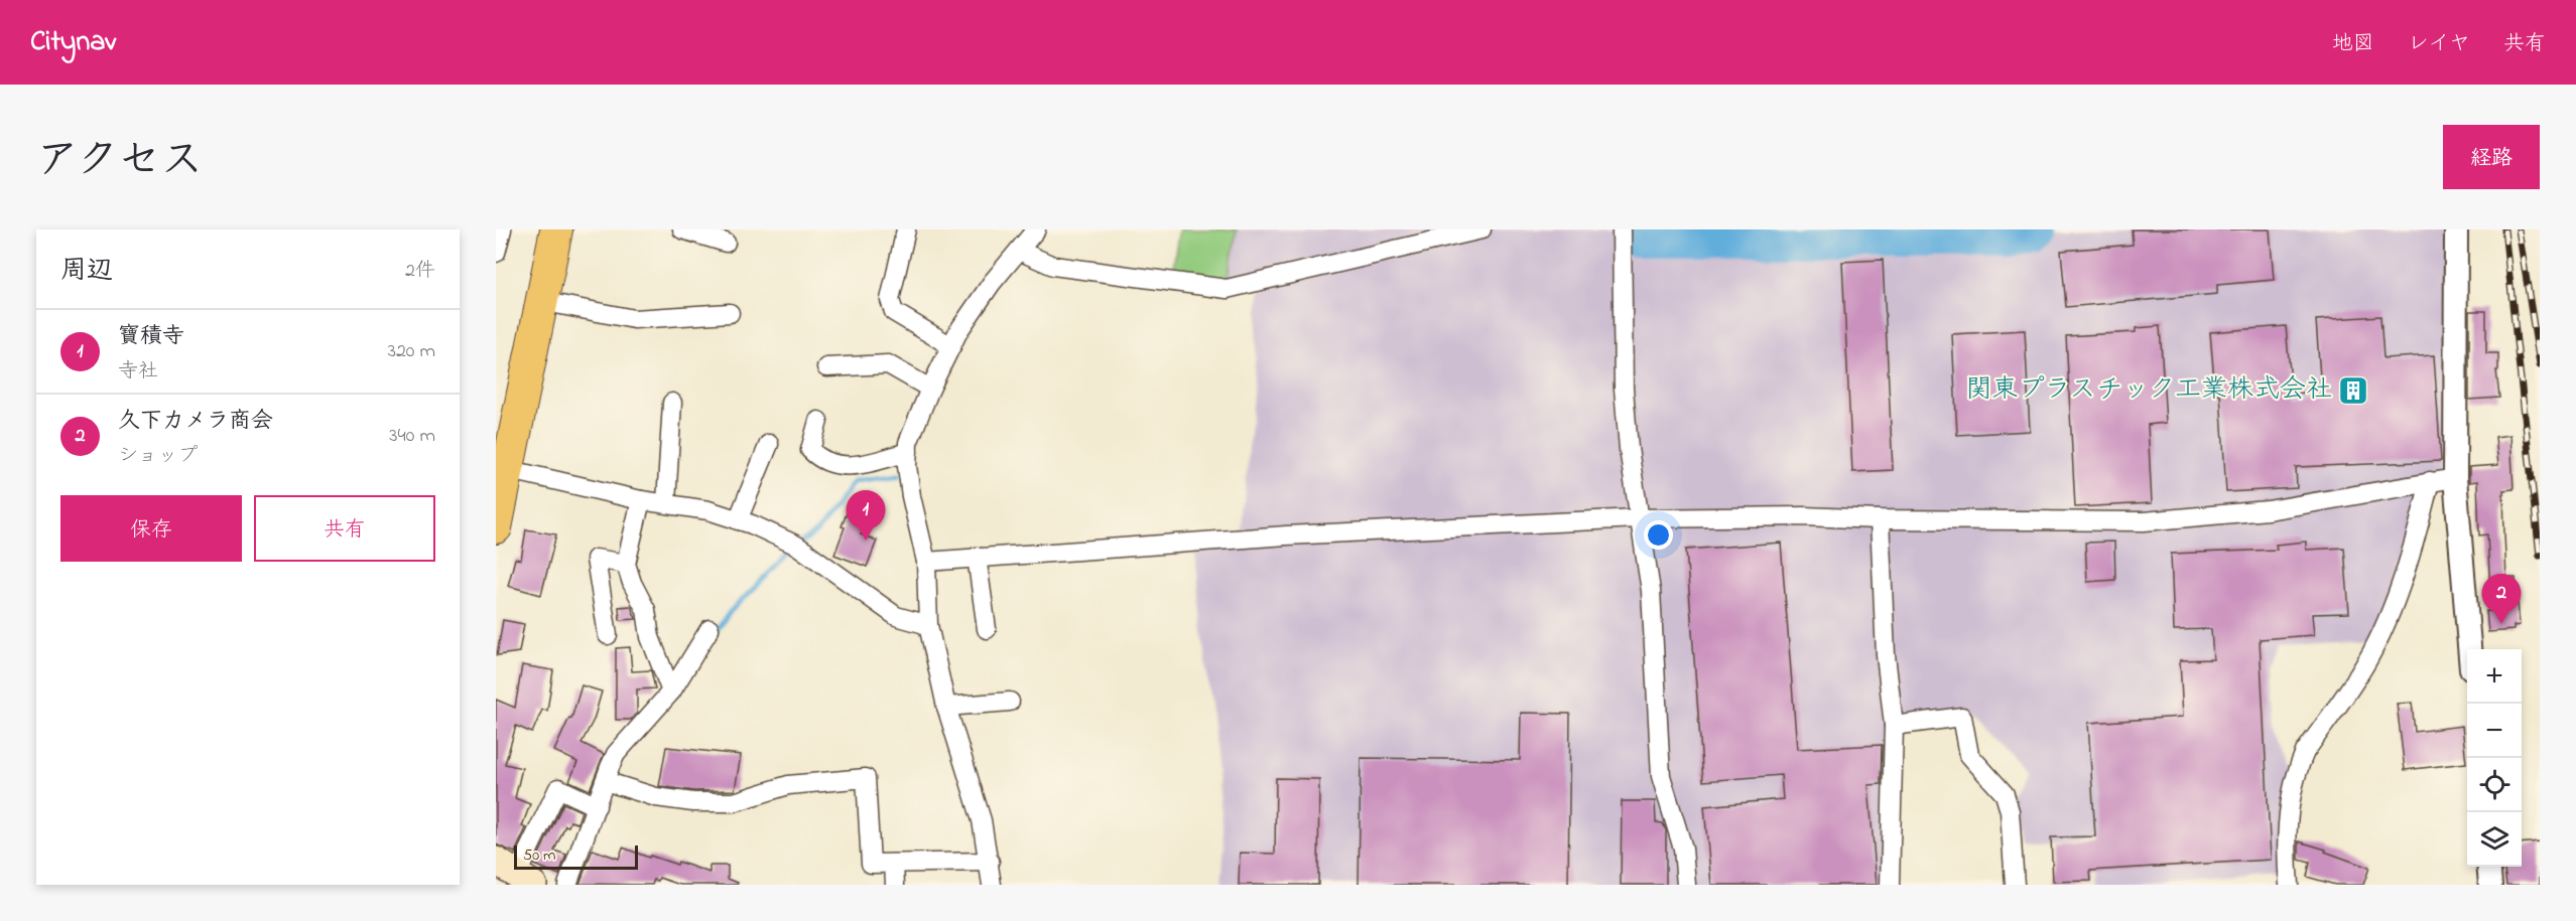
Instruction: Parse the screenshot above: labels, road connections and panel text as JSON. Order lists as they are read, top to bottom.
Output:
{
  "places": {
    "building": ["関東プラスチック工業株式会社"]
  },
  "scale_bar": "50 m",
  "page": {
    "header": "Citynav",
    "nav": ["地図", "レイヤ", "共有"],
    "title": "アクセス",
    "buttons": [
      "経路",
      ["保存", "共有"]
    ],
    "heading": ["周辺", "2件"],
    "list": [
      {
        "mark": "1",
        "name": "寶積寺",
        "note": "寺社",
        "value": "320 m"
      },
      {
        "mark": "2",
        "name": "久下カメラ商会",
        "note": "ショップ",
        "value": "340 m"
      }
    ],
    "pins": ["1", "2"],
    "map_buttons": ["+", "−"],
    "scale": "50 m"
  }
}
